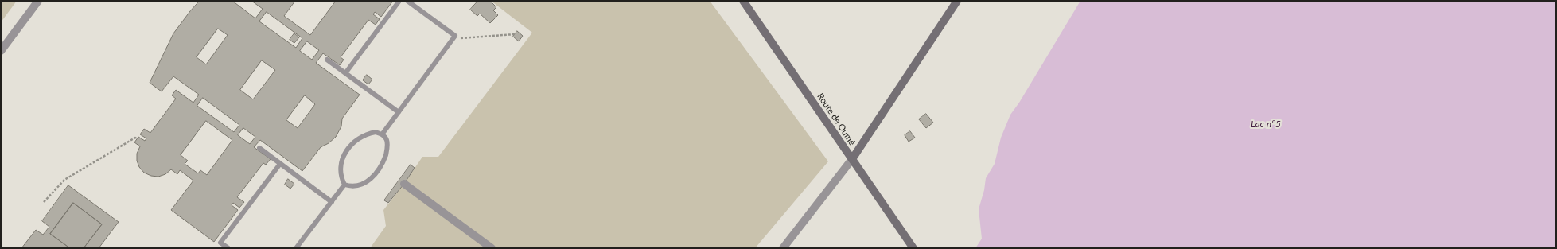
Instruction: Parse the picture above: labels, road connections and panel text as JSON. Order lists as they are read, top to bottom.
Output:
{
  "streets": {
    "main road": ["Route de Oumé"]
  },
  "water": ["Lac n°5"]
}
